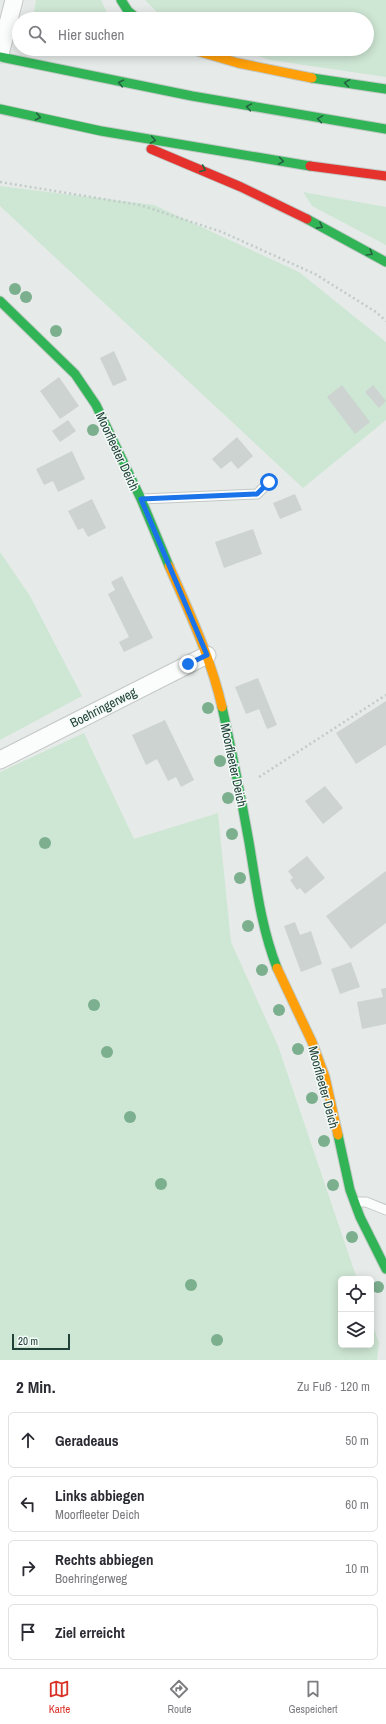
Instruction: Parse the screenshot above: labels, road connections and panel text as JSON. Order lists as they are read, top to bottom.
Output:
{
  "streets": {
    "main road": ["Moorfleeter Deich"],
    "street": ["Boehringerweg"]
  },
  "crossings": [
    ["Moorfleeter Deich", "Boehringerweg"]
  ],
  "scale_bar": "20 m",
  "page": {
    "search": "Hier suchen",
    "scale": "20 m",
    "heading": ["2 Min.", "Zu Fuß · 120 m"],
    "list": [
      ["Geradeaus", "50 m"],
      ["Links abbiegen", "Moorfleeter Deich", "60 m"],
      ["Rechts abbiegen", "Boehringerweg", "10 m"],
      "Ziel erreicht"
    ],
    "nav": ["Karte", "Route", "Gespeichert"]
  }
}
